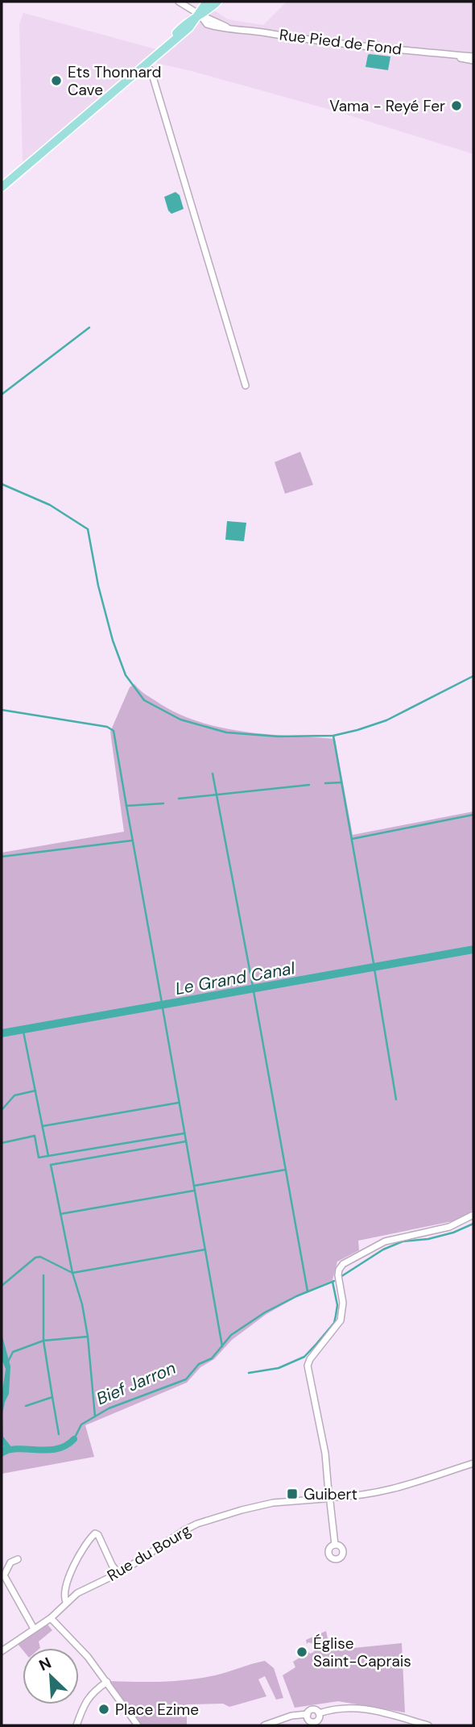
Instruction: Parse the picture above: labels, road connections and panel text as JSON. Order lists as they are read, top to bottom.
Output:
{
  "streets": {
    "street": ["Rue Pied de Fond", "Rue du Bourg"]
  },
  "water": ["Le Grand Canal", "Bief Jarron"],
  "places": {
    "other": [
      "Ets Thonnard Cave",
      "Vama - Reyé Fer",
      "Église Saint-Caprais",
      "Place Ezime"
    ],
    "transit": ["Guibert"]
  },
  "north": "top left"
}
